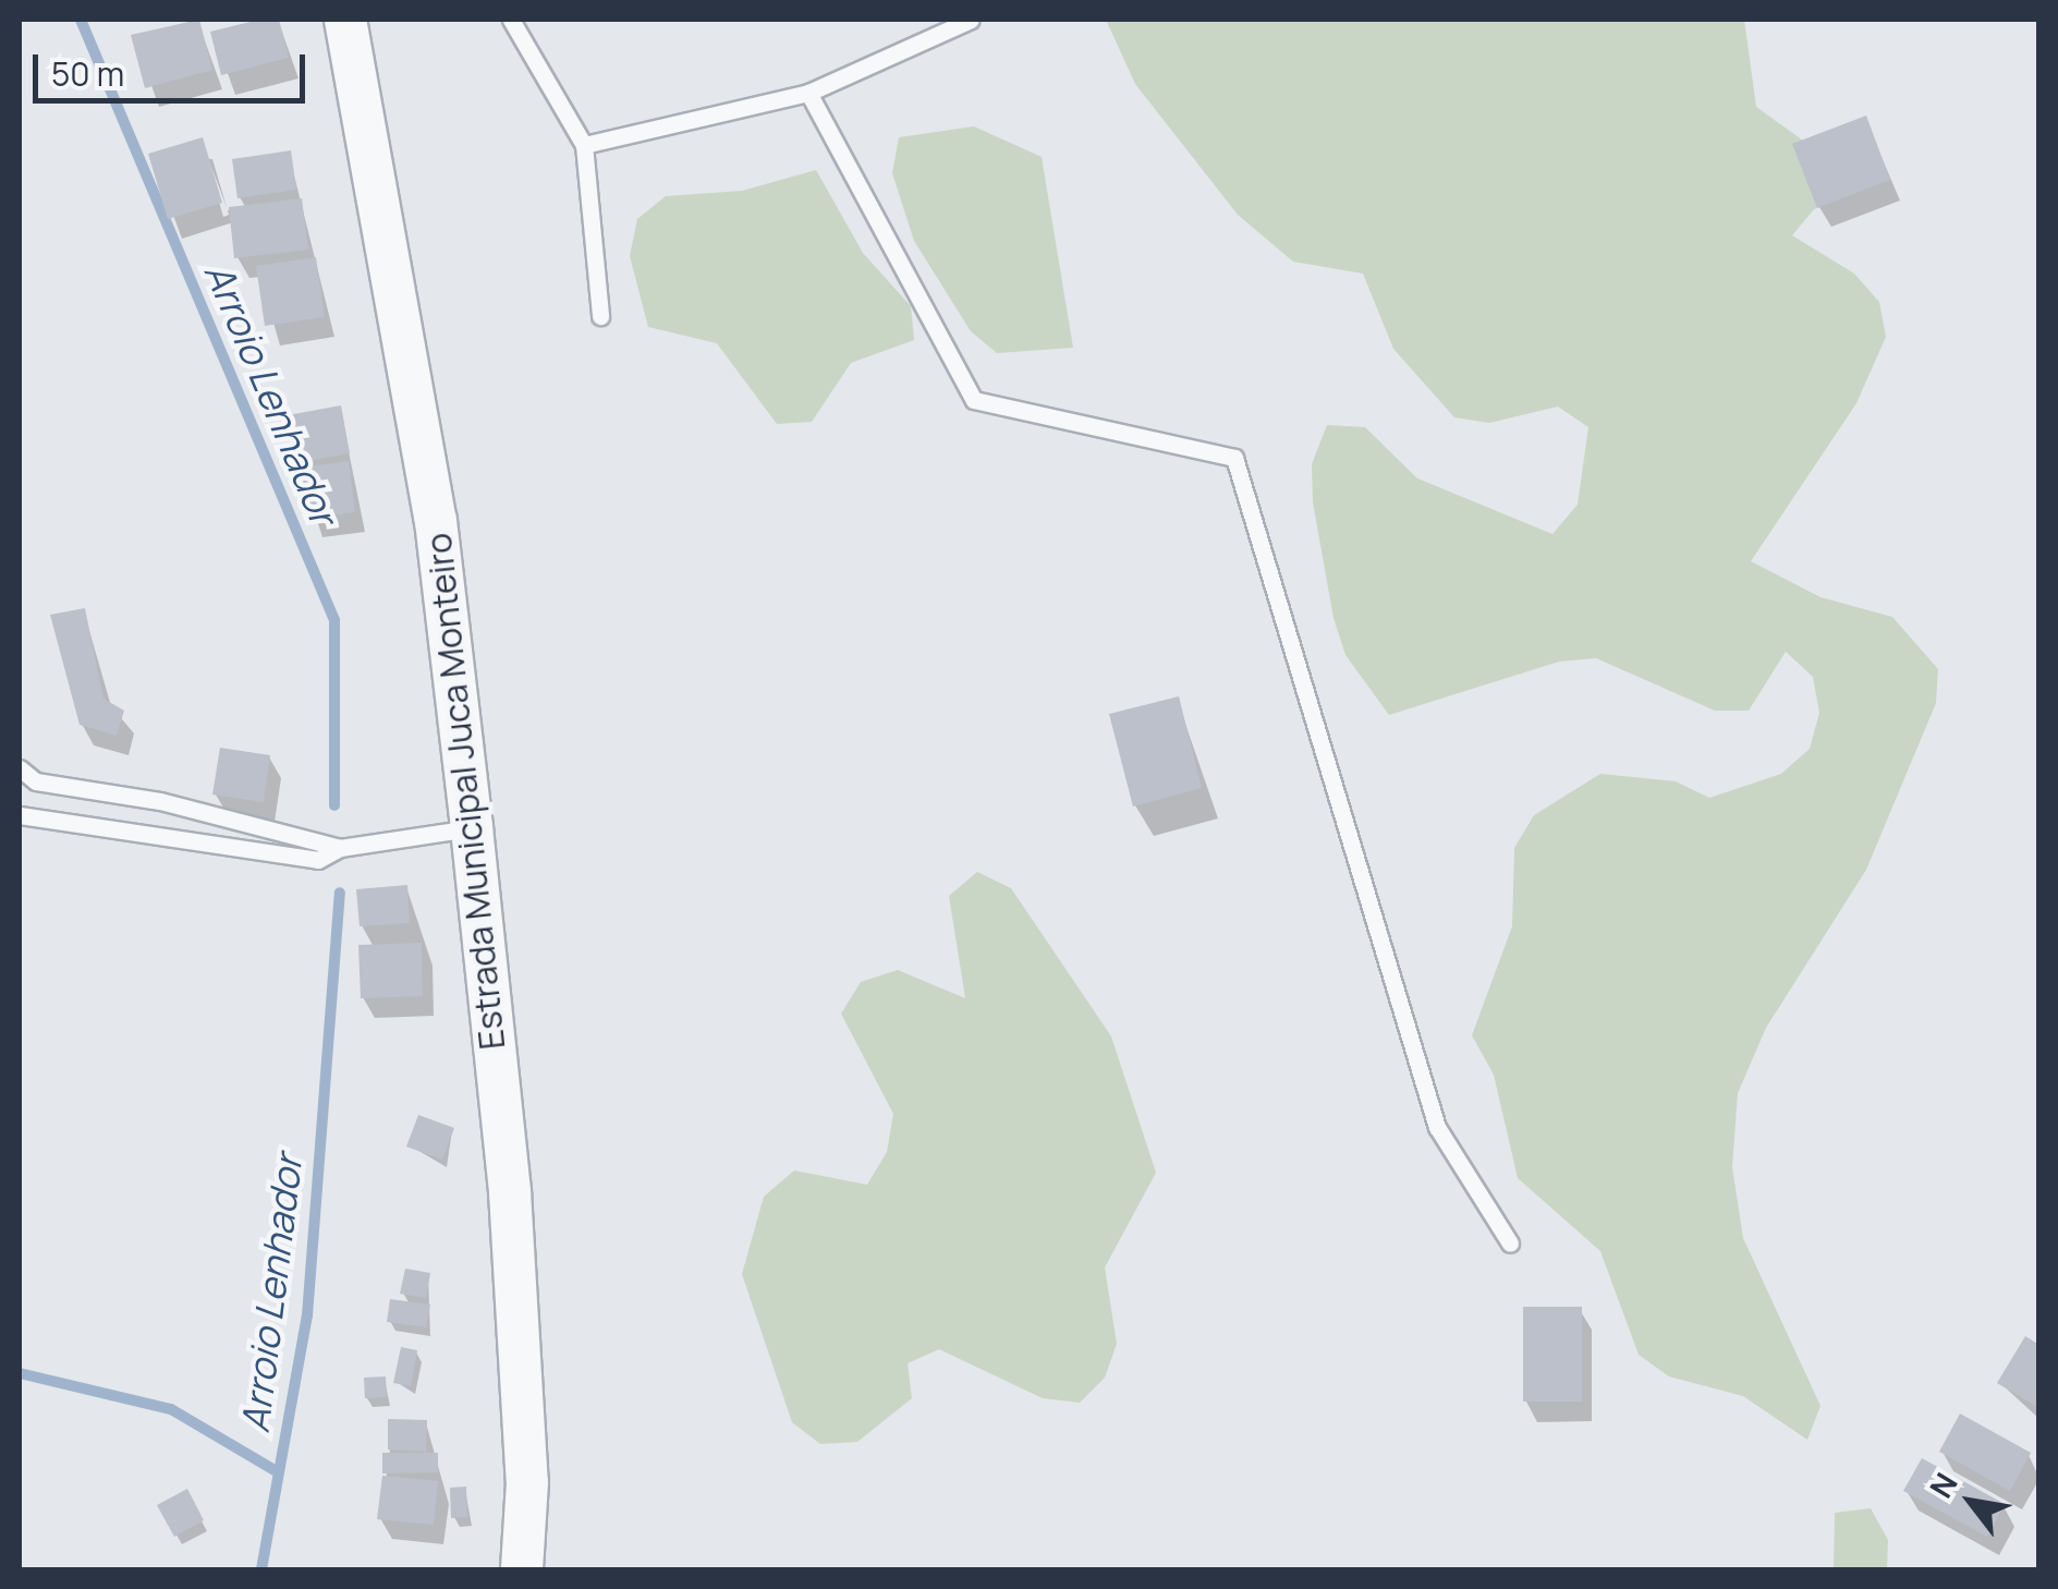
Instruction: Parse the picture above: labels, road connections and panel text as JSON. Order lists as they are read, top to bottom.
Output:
{
  "streets": {
    "street": ["Estrada Municipal Juca Monteiro"]
  },
  "water": ["Arroio Lenhador"],
  "scale_bar": "50 m",
  "north": "top left"
}
